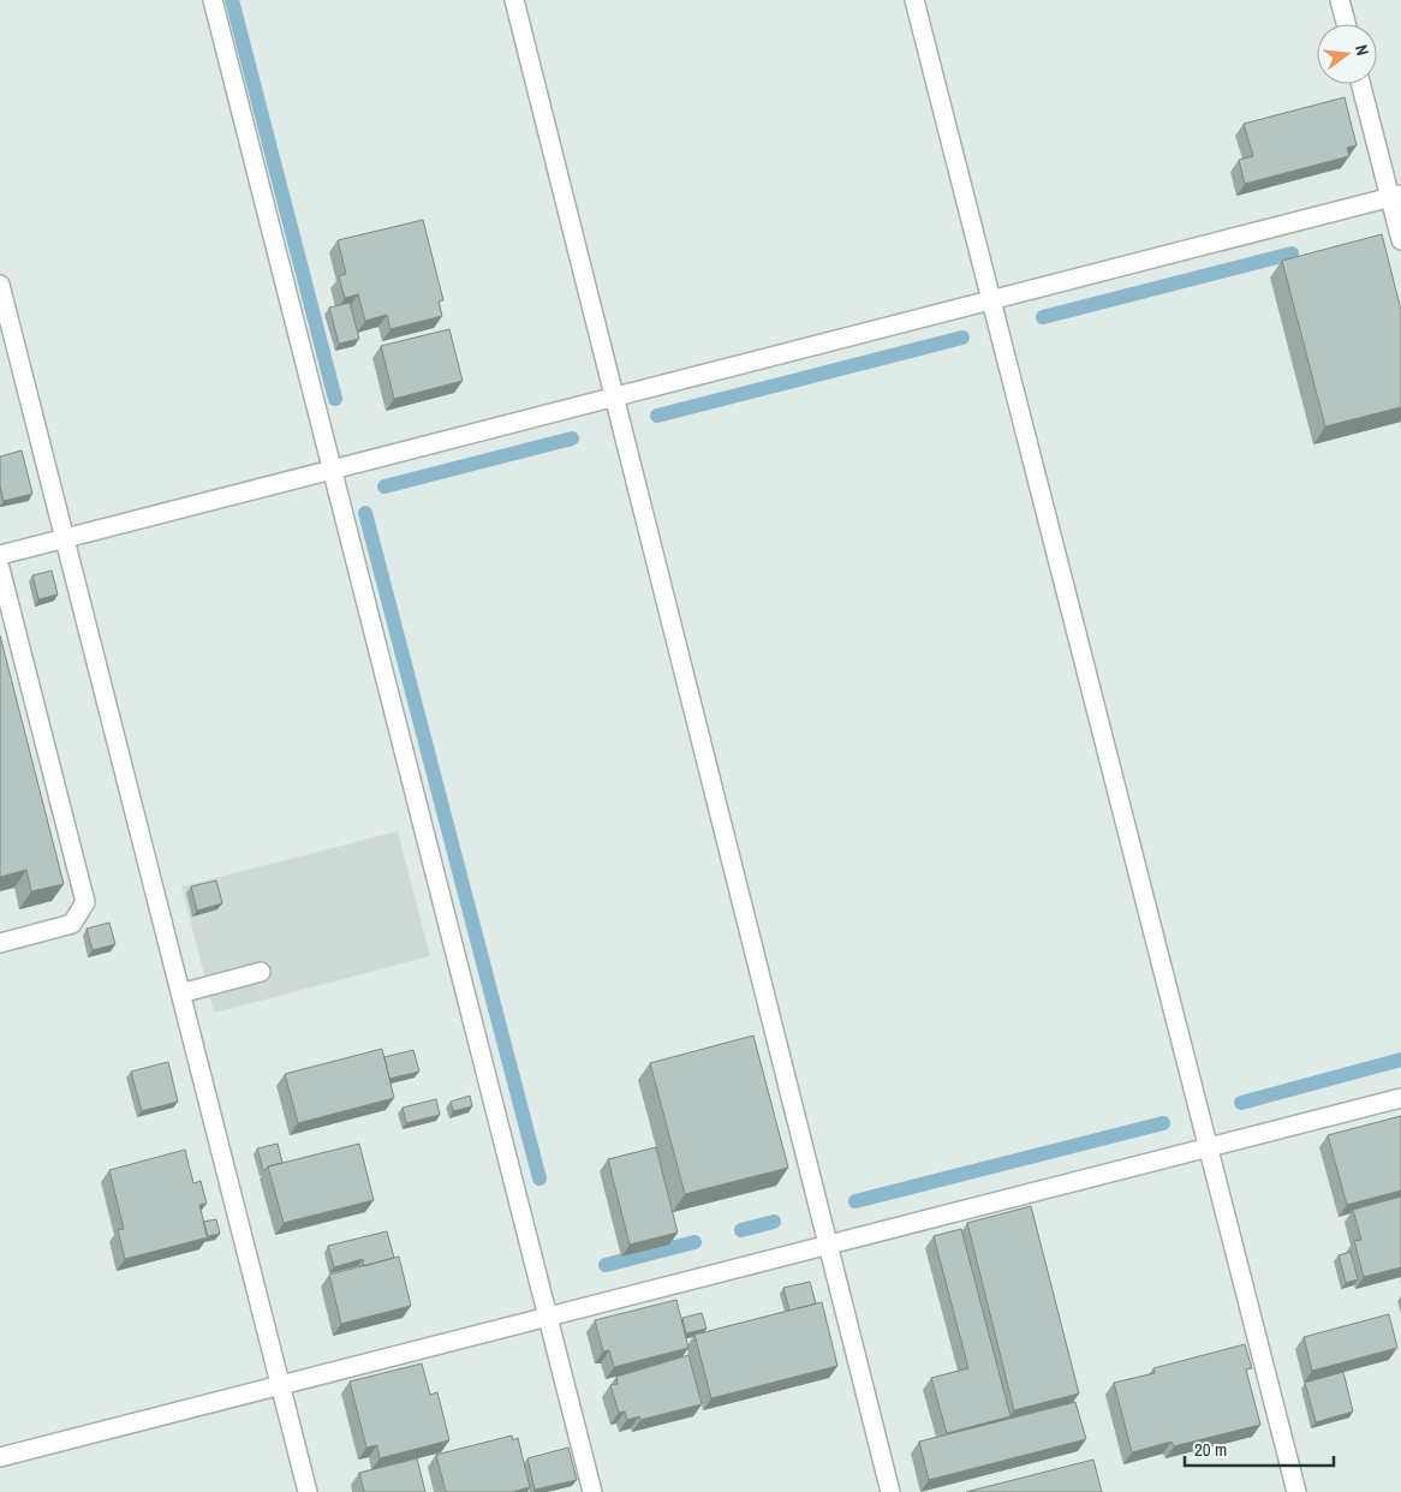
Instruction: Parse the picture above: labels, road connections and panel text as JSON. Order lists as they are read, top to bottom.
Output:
{
  "scale_bar": "20 m",
  "north": "right"
}
